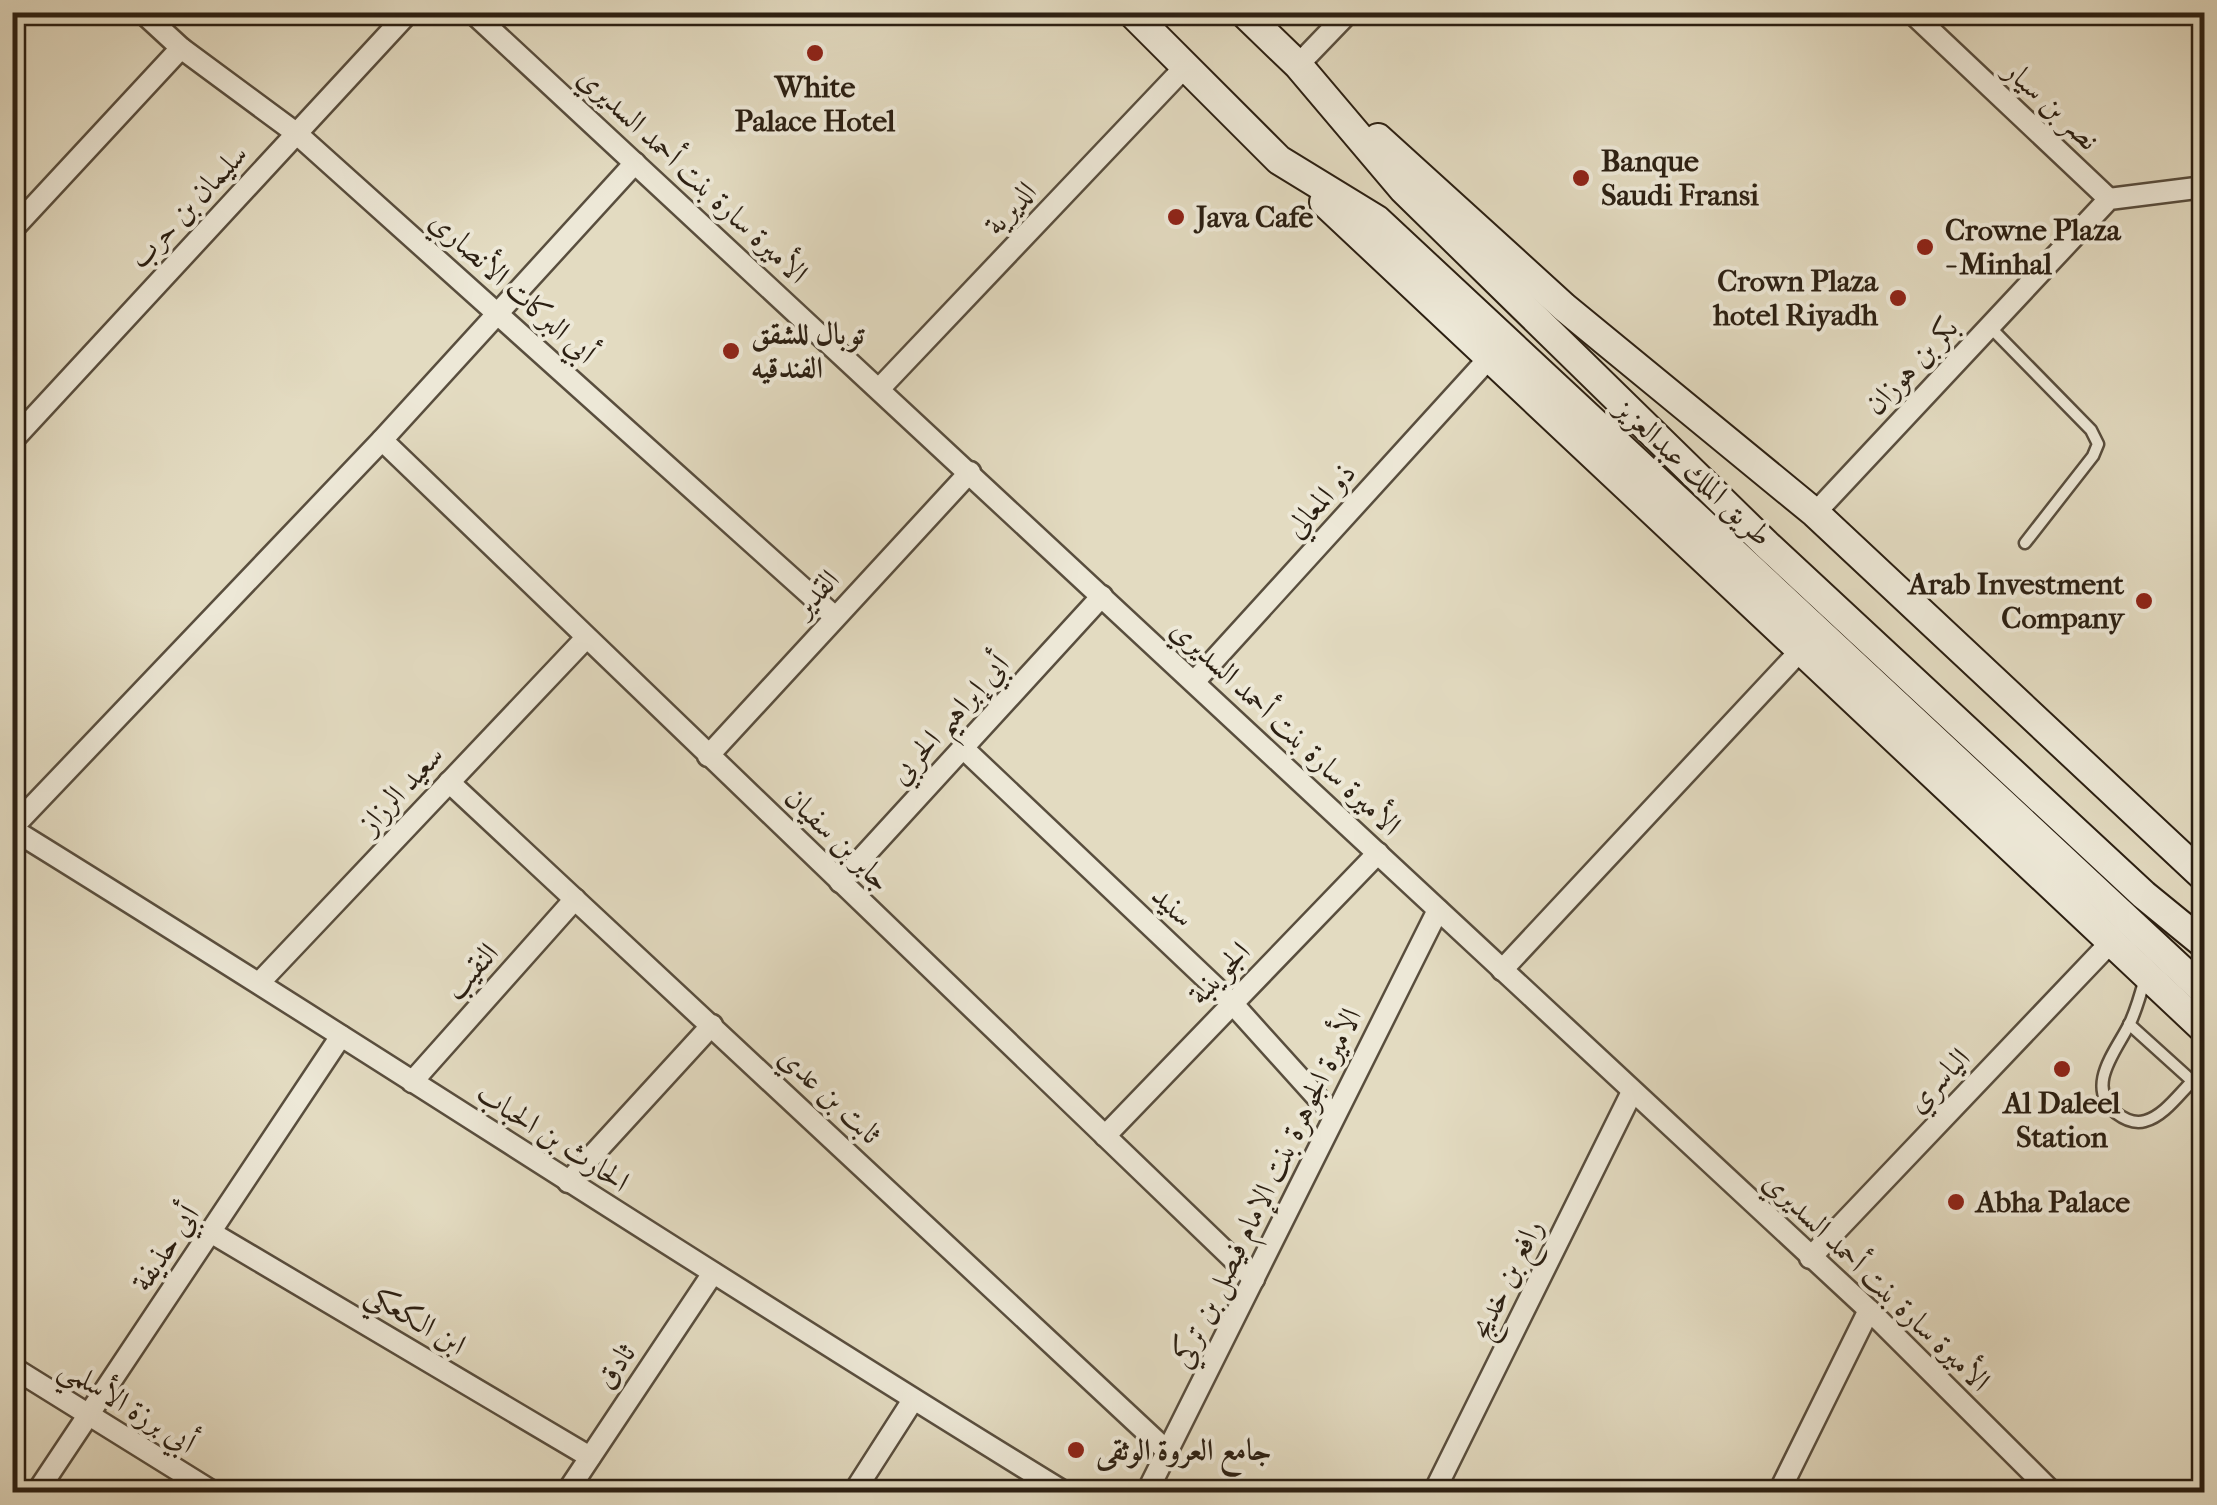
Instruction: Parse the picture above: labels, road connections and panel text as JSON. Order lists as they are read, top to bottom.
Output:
{
  "streets": {
    "main road": ["طريق الملك عبدالعزيز"],
    "street": [
      "نصر بن سيار",
      "الأميرة سارة بنت أحمد السديري",
      "سليمان بن حرب",
      "الديرية",
      "أبي البركات الأنصاري",
      "بكر بن هوزان",
      "ذو المعالي",
      "القدير",
      "أبي إبراهيم الحربي",
      "سعيد الرزاز",
      "جابر بن سفيان",
      "سنيد",
      "النقيب",
      "الجوينبة",
      "الياسري",
      "ثابت بن عدي",
      "الحارث بن الحباب",
      "الأميرة الجوهرة بنت الإمام فيصل بن تركي",
      "أبي حذيفة",
      "رافع بن خديج",
      "ابن الكعكي",
      "ثادق",
      "أبي برزة الأسلمي"
    ]
  },
  "crossings": [
    ["نصر بن سيار", "بكر بن هوزان"],
    ["الأميرة سارة بنت أحمد السديري", "الديرية"],
    ["الأميرة سارة بنت أحمد السديري", "ذو المعالي"],
    ["الأميرة سارة بنت أحمد السديري", "القدير"],
    ["الأميرة سارة بنت أحمد السديري", "أبي إبراهيم الحربي"],
    ["الأميرة سارة بنت أحمد السديري", "الجوينبة"],
    ["الأميرة سارة بنت أحمد السديري", "الياسري"],
    ["الأميرة سارة بنت أحمد السديري", "الأميرة الجوهرة بنت الإمام فيصل بن تركي"],
    ["الأميرة سارة بنت أحمد السديري", "رافع بن خديج"],
    ["سليمان بن حرب", "أبي البركات الأنصاري"],
    ["الديرية", "طريق الملك عبدالعزيز"],
    ["أبي البركات الأنصاري", "القدير"],
    ["القدير", "جابر بن سفيان"],
    ["أبي إبراهيم الحربي", "جابر بن سفيان"],
    ["أبي إبراهيم الحربي", "سنيد"],
    ["سعيد الرزاز", "جابر بن سفيان"],
    ["سعيد الرزاز", "ثابت بن عدي"],
    ["سعيد الرزاز", "الحارث بن الحباب"],
    ["جابر بن سفيان", "الجوينبة"],
    ["جابر بن سفيان", "الأميرة الجوهرة بنت الإمام فيصل بن تركي"],
    ["سنيد", "الجوينبة"],
    ["سنيد", "الأميرة الجوهرة بنت الإمام فيصل بن تركي"],
    ["النقيب", "ثابت بن عدي"],
    ["النقيب", "الحارث بن الحباب"],
    ["ثابت بن عدي", "الأميرة الجوهرة بنت الإمام فيصل بن تركي"],
    ["الحارث بن الحباب", "أبي حذيفة"],
    ["الحارث بن الحباب", "ثادق"],
    ["أبي حذيفة", "ابن الكعكي"],
    ["أبي حذيفة", "أبي برزة الأسلمي"],
    ["ابن الكعكي", "ثادق"]
  ],
  "places": [
    "White Palace Hotel",
    "Banque Saudi Fransi",
    "Java Cafe",
    "Crowne Plaza - Minhal",
    "Crown Plaza hotel Riyadh",
    "توبال للشقق الفندقيه",
    "Arab Investment Company",
    "Al Daleel Station",
    "Abha Palace",
    "جامع العروة الوثقى"
  ]
}
